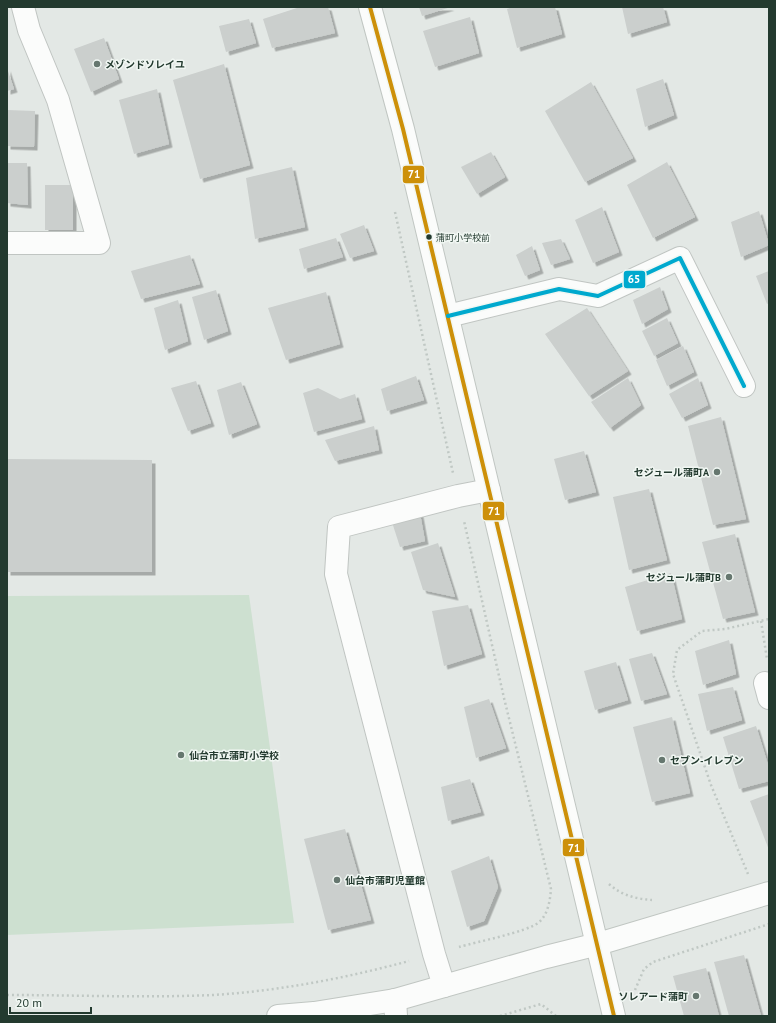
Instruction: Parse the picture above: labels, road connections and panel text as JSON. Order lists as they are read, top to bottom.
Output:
{
  "places": [
    "メゾンドソレイユ",
    "蒲町小学校前",
    "セジュール蒲町A",
    "セジュール蒲町B",
    "仙台市立蒲町小学校",
    "セブン-イレブン",
    "仙台市蒲町児童館",
    "ソレアード蒲町"
  ],
  "lines": ["transit line 71", "transit line 65"],
  "scale_bar": "20 m"
}
